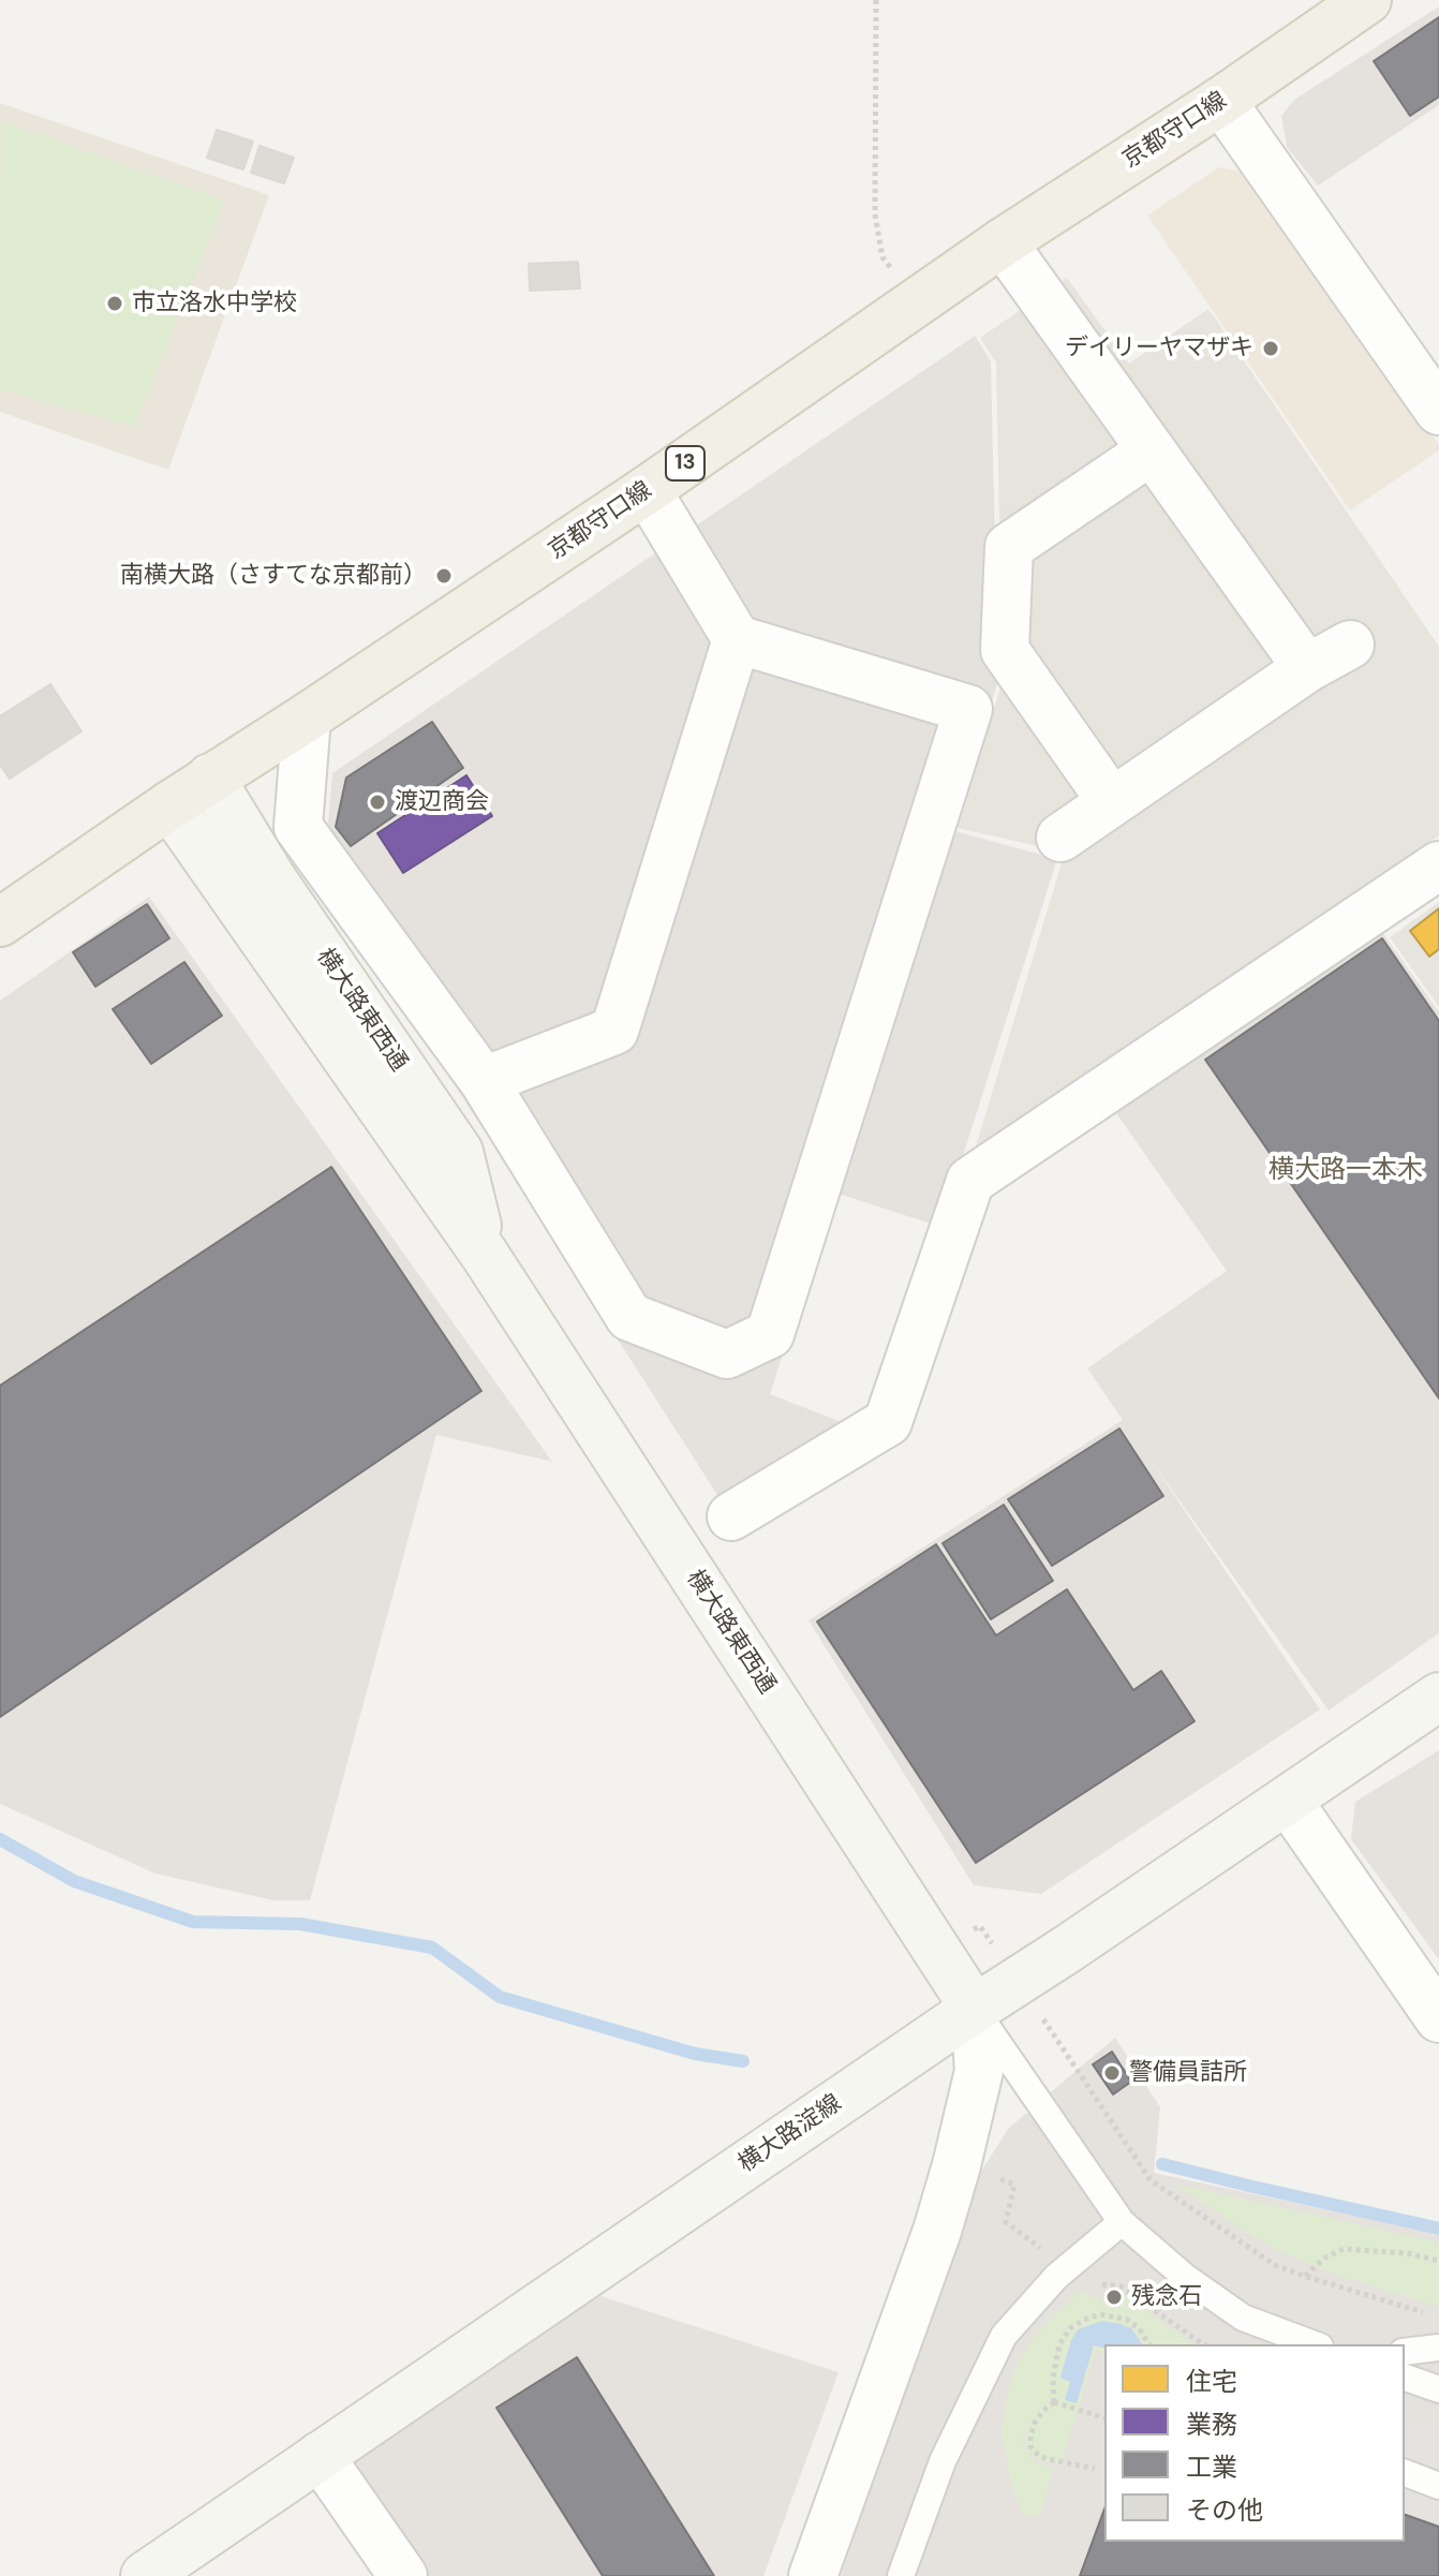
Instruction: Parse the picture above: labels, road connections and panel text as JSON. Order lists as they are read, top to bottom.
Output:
{
  "streets": {
    "main road": ["京都守口線", "13"],
    "street": ["横大路東西通", "横大路淀線"]
  },
  "crossings": [
    ["京都守口線", "横大路東西通"],
    ["横大路東西通", "横大路淀線"]
  ],
  "districts": ["横大路一本木"],
  "places": [
    "市立洛水中学校",
    "デイリーヤマザキ",
    "南横大路（さすてな京都前）",
    "渡辺商会",
    "警備員詰所",
    "残念石"
  ],
  "legend": [
    "住宅",
    "業務",
    "工業",
    "その他"
  ]
}
